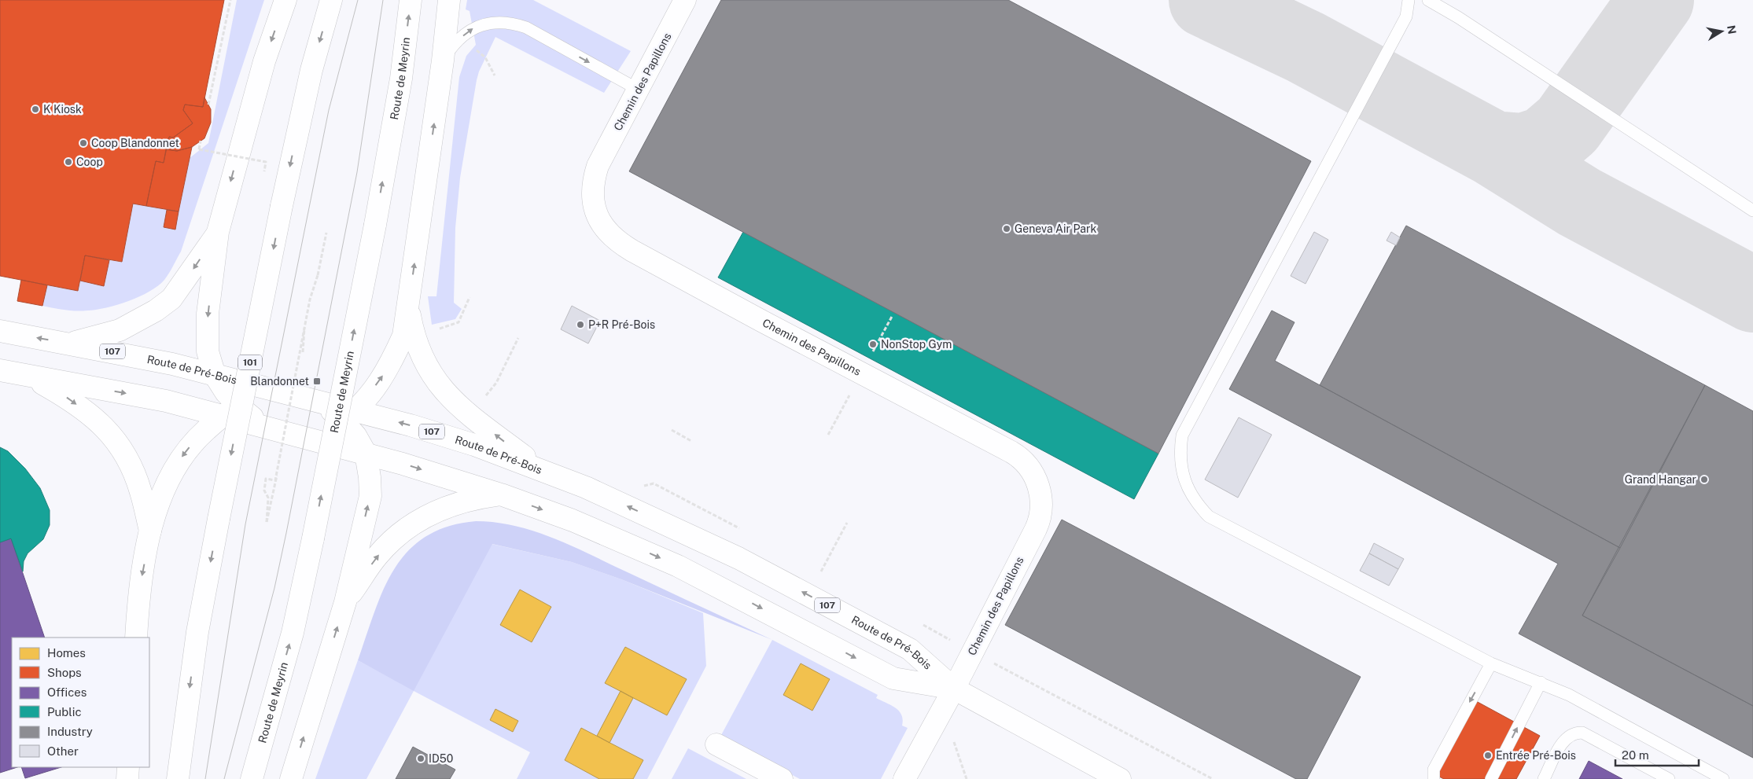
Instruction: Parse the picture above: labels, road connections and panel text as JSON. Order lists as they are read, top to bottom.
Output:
{
  "streets": {
    "main road": [
      "Route de Meyrin",
      "Chemin des Papillons",
      "107",
      "101",
      "Route de Pré-Bois"
    ]
  },
  "crossings": [
    ["Chemin des Papillons", "Route de Pré-Bois"]
  ],
  "places": {
    "other": [
      "K Kiosk",
      "Coop Blandonnet",
      "Coop",
      "Geneva Air Park",
      "P+R Pré-Bois",
      "NonStop Gym",
      "Grand Hangar",
      "Entrée Pré-Bois",
      "ID50"
    ],
    "transit": ["Blandonnet"]
  },
  "legend": [
    "Homes",
    "Shops",
    "Offices",
    "Public",
    "Industry",
    "Other"
  ],
  "scale_bar": "20 m",
  "north": "right"
}
